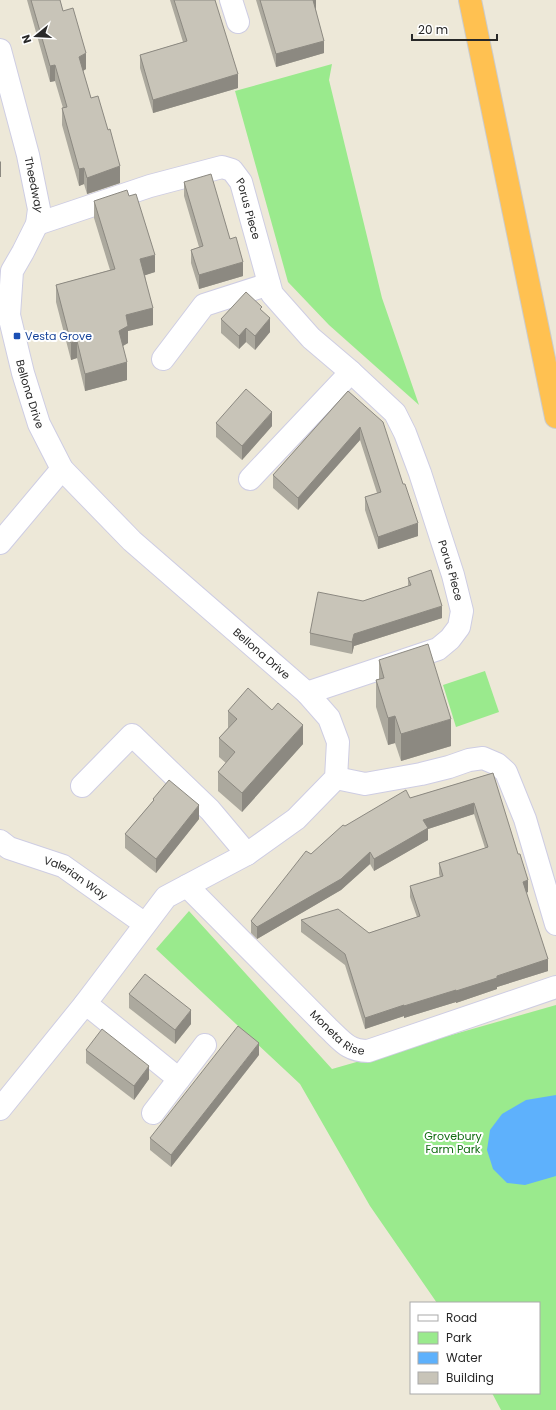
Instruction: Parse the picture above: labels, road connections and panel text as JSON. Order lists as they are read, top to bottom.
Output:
{
  "streets": {
    "street": [
      "Theedway",
      "Porus Piece",
      "Bellona Drive",
      "Valerian Way",
      "Moneta Rise"
    ]
  },
  "crossings": [
    ["Theedway", "Porus Piece"],
    ["Theedway", "Bellona Drive"],
    ["Porus Piece", "Bellona Drive"]
  ],
  "parks": ["Grovebury Farm Park"],
  "places": {
    "transit": ["Vesta Grove"]
  },
  "legend": [
    "Road",
    "Park",
    "Water",
    "Building"
  ],
  "scale_bar": "20 m",
  "north": "left"
}
